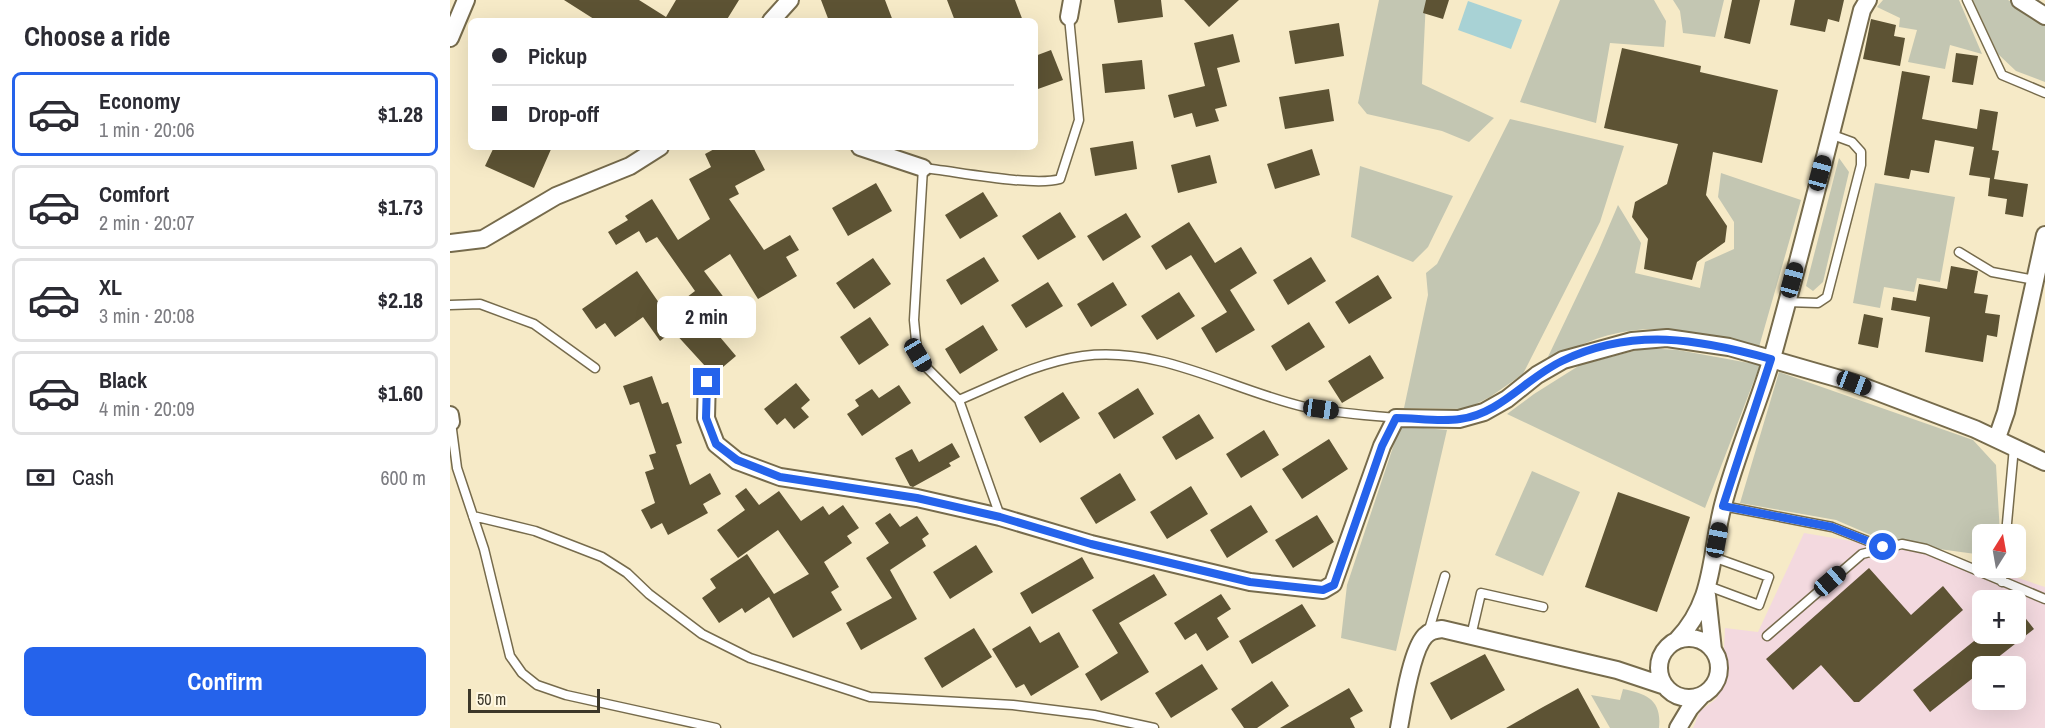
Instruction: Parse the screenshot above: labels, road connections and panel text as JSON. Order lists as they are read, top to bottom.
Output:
{
  "scale_bar": "50 m",
  "north": "top",
  "page": {
    "heading": "Choose a ride",
    "banner": ["Pickup", "Drop-off"],
    "list": [
      {
        "name": "Economy",
        "note": "1 min · 20:06",
        "value": "$1.28"
      },
      {
        "name": "Comfort",
        "note": "2 min · 20:07",
        "value": "$1.73"
      },
      {
        "name": "XL",
        "note": "3 min · 20:08",
        "value": "$2.18"
      },
      {
        "name": "Black",
        "note": "4 min · 20:09",
        "value": "$1.60"
      }
    ],
    "bubble": "2 min",
    "pay": ["Cash", "600 m"],
    "map_buttons": ["+", "−"],
    "buttons": "Confirm",
    "scale": "50 m"
  }
}
